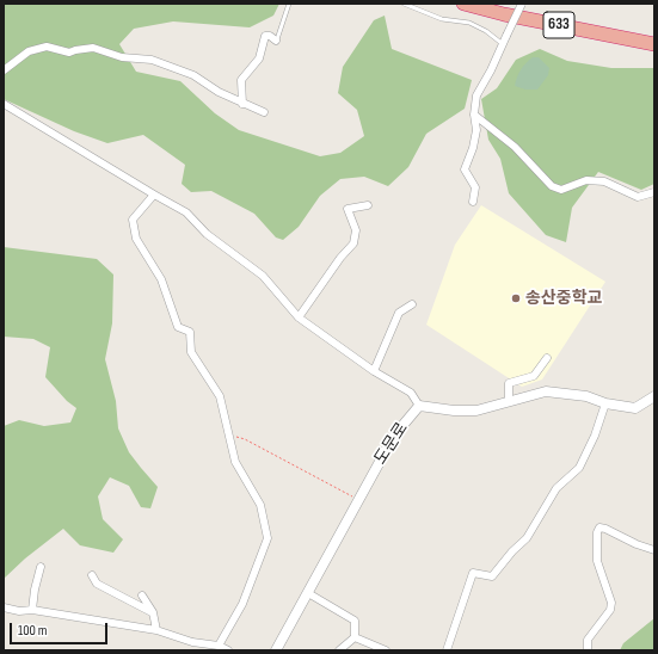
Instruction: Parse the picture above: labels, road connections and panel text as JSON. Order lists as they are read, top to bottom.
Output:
{
  "streets": {
    "highway": ["633"],
    "street": ["도문로"]
  },
  "places": ["송산중학교"],
  "scale_bar": "100 m"
}
